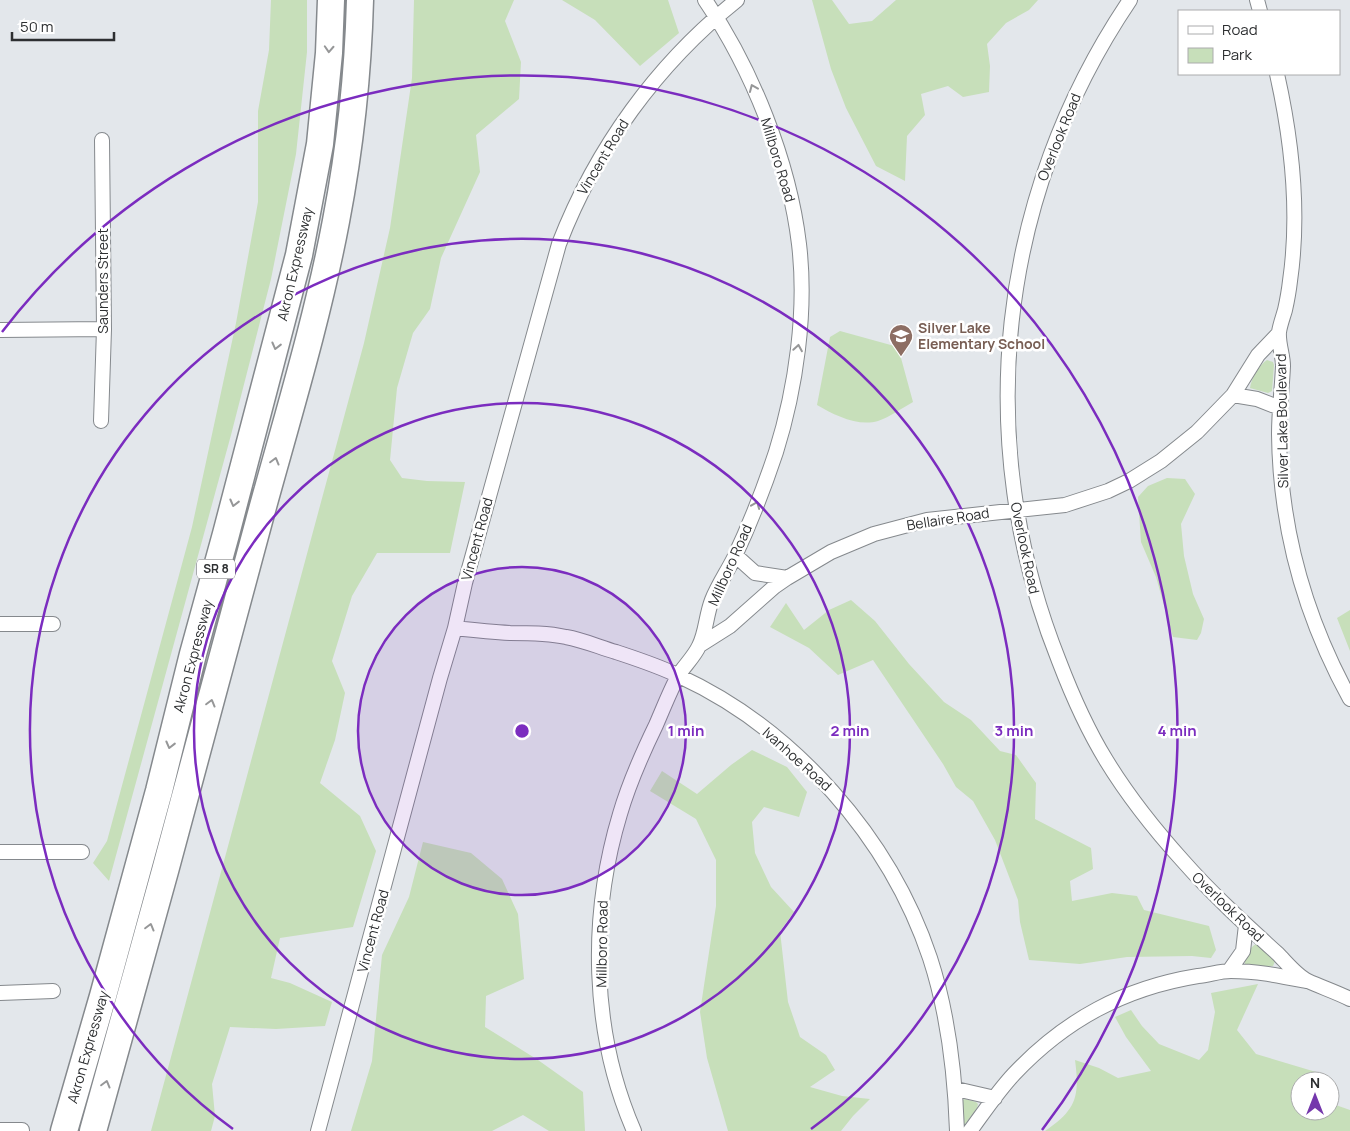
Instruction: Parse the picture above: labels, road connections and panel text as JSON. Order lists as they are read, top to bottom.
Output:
{
  "streets": {
    "highway": ["Akron Expressway", "SR 8"],
    "street": [
      "Overlook Road",
      "Vincent Road",
      "Millboro Road",
      "Saunders Street",
      "Silver Lake Boulevard",
      "Bellaire Road",
      "Ivanhoe Road"
    ]
  },
  "crossings": [
    ["Overlook Road", "Bellaire Road"],
    ["Vincent Road", "Millboro Road"],
    ["Vincent Road", "Ivanhoe Road"],
    ["Millboro Road", "Bellaire Road"],
    ["Millboro Road", "Ivanhoe Road"],
    ["Silver Lake Boulevard", "Bellaire Road"]
  ],
  "one_way": ["Millboro Road"],
  "places": {
    "school or university": ["Silver Lake Elementary School"]
  },
  "legend": ["Road", "Park"],
  "scale_bar": "50 m",
  "north": "top",
  "rings": [
    "1 min",
    "2 min",
    "3 min",
    "4 min"
  ]
}
